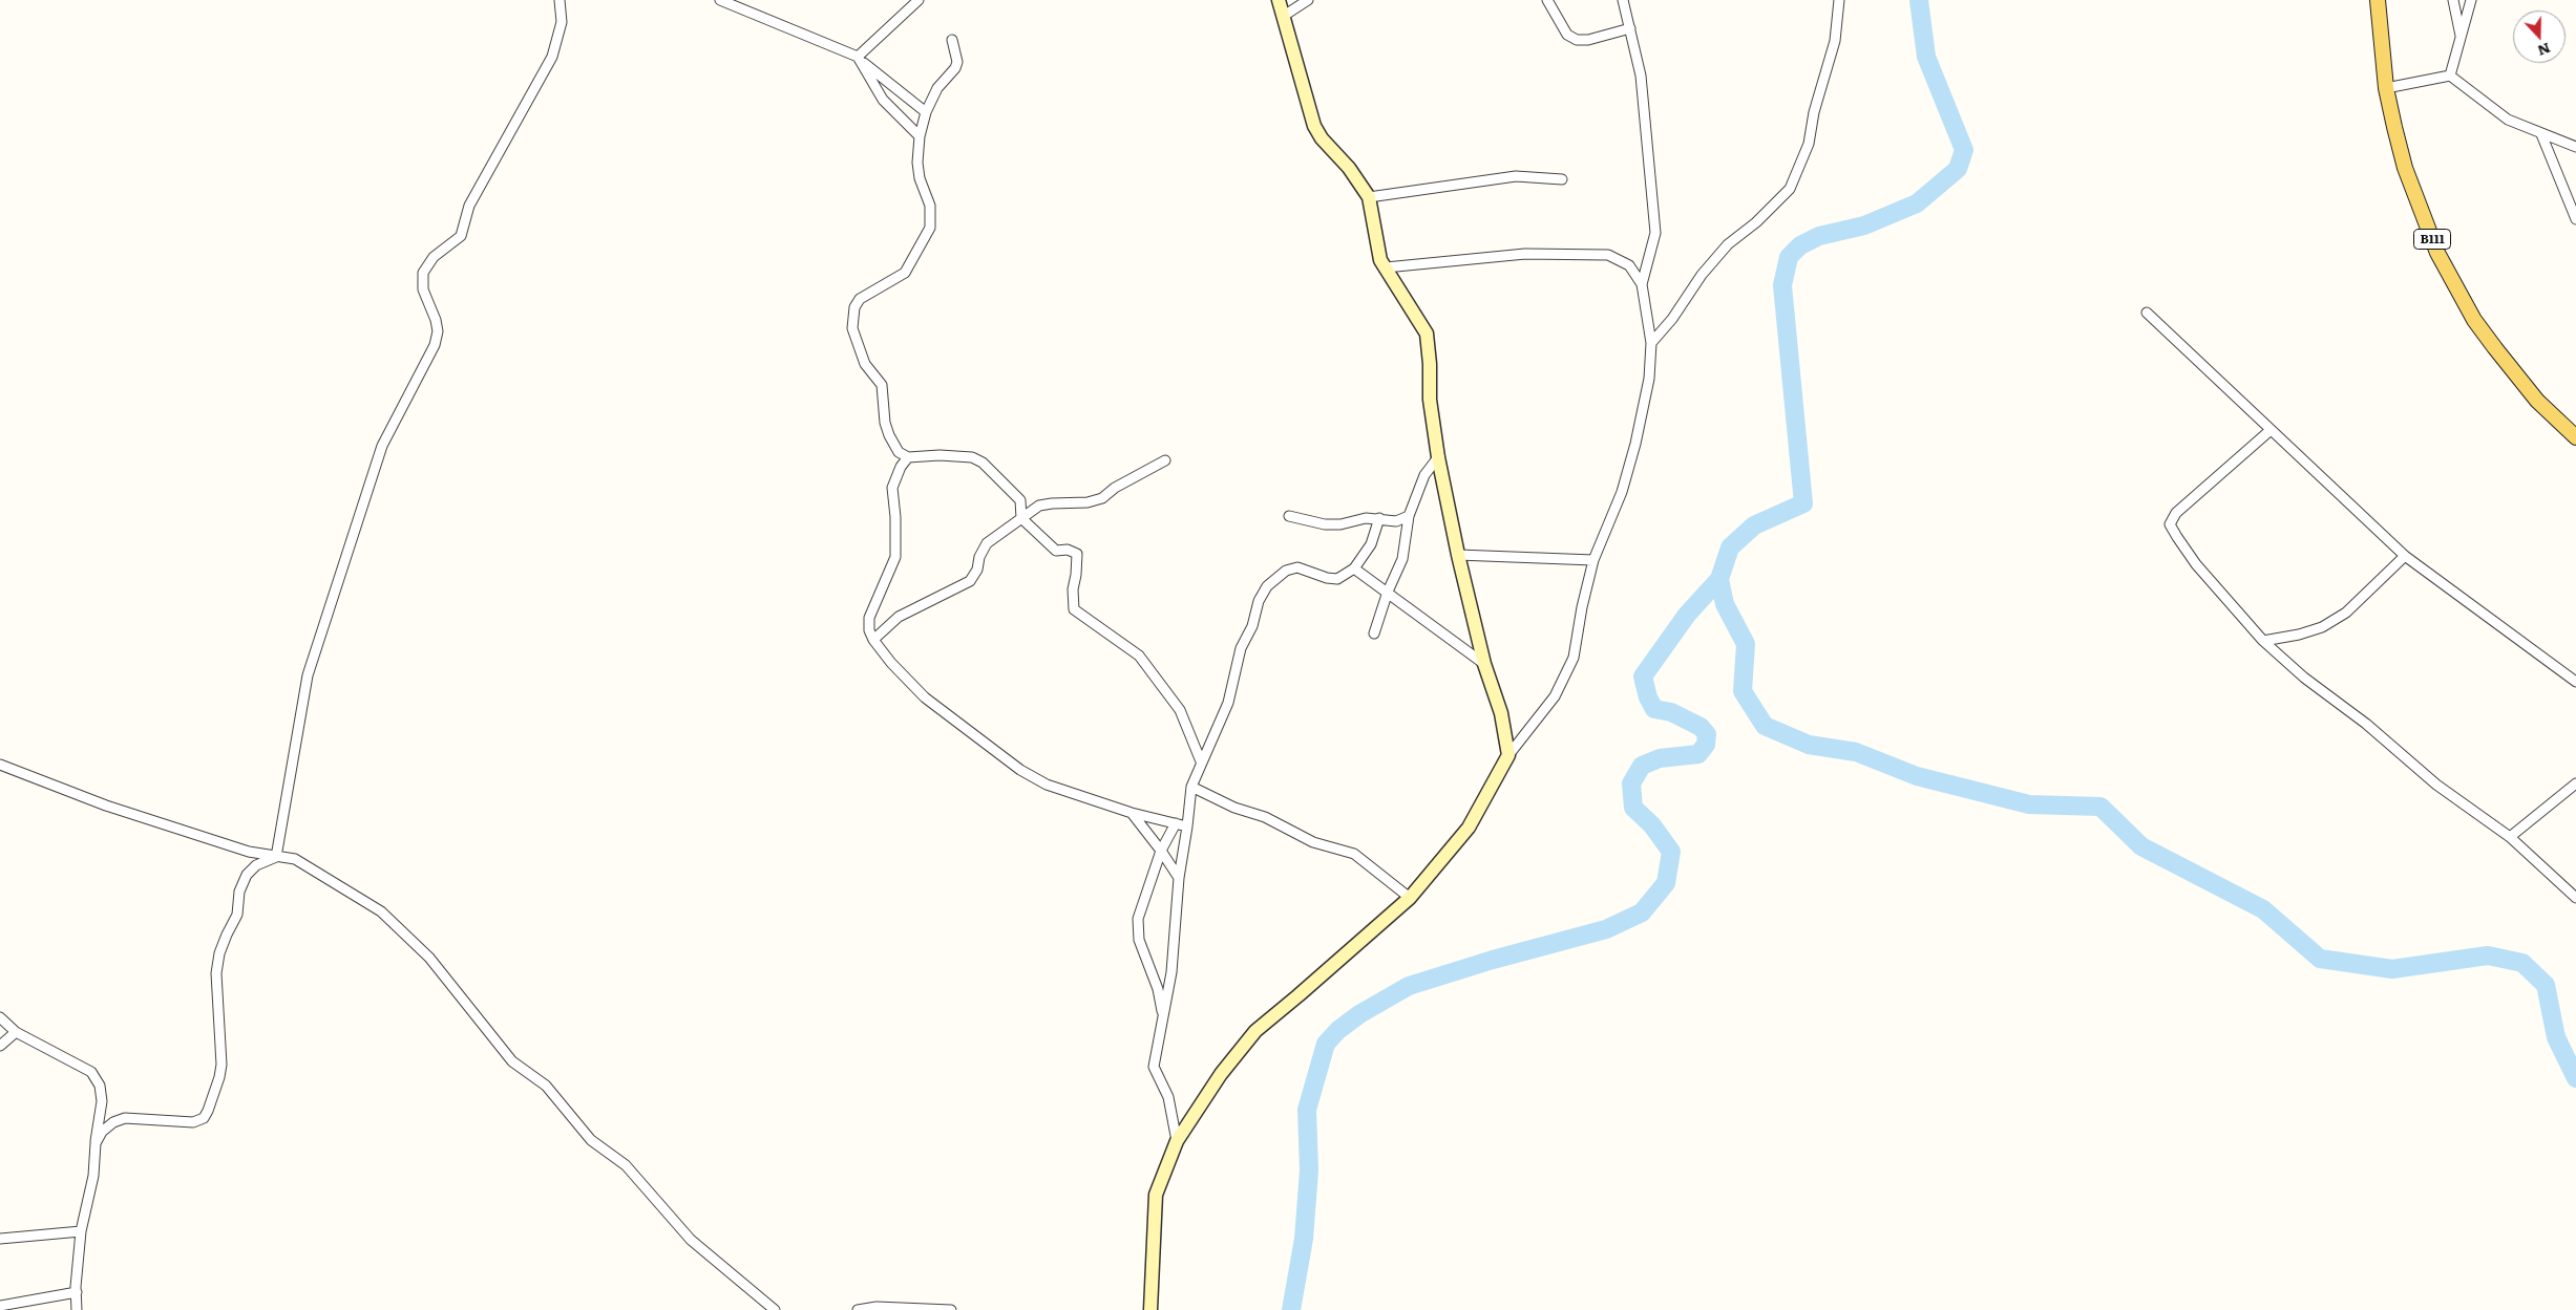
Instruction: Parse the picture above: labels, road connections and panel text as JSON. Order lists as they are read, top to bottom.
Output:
{
  "streets": {
    "main road": ["B111"]
  },
  "north": "bottom"
}
